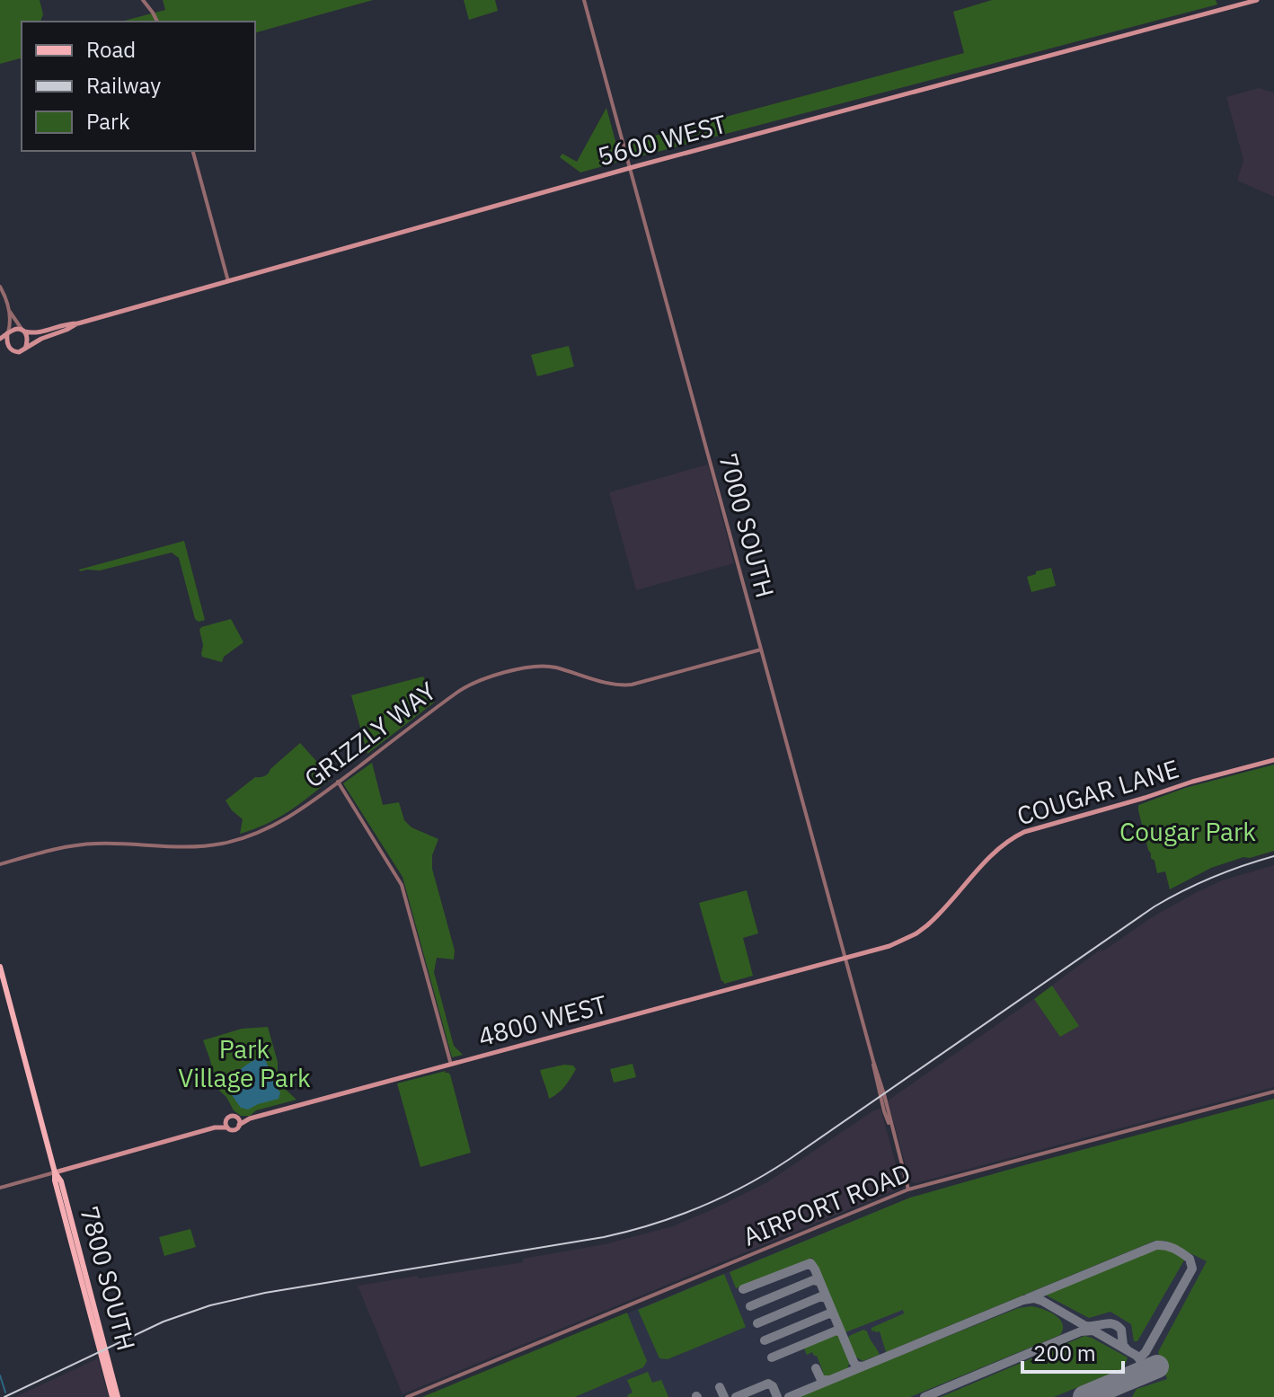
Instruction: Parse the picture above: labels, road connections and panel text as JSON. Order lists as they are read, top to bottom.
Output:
{
  "streets": {
    "main road": [
      "5600 WEST",
      "COUGAR LANE",
      "4800 WEST",
      "7800 SOUTH"
    ],
    "street": ["7000 SOUTH", "GRIZZLY WAY", "AIRPORT ROAD"]
  },
  "crossings": [
    ["5600 WEST", "7000 SOUTH"],
    ["7000 SOUTH", "GRIZZLY WAY"],
    ["7000 SOUTH", "COUGAR LANE"],
    ["7000 SOUTH", "4800 WEST"],
    ["7000 SOUTH", "AIRPORT ROAD"],
    ["COUGAR LANE", "4800 WEST"],
    ["4800 WEST", "7800 SOUTH"]
  ],
  "parks": ["Cougar Park", "Park Village Park"],
  "legend": ["Road", "Railway", "Park"],
  "scale_bar": "200 m"
}
